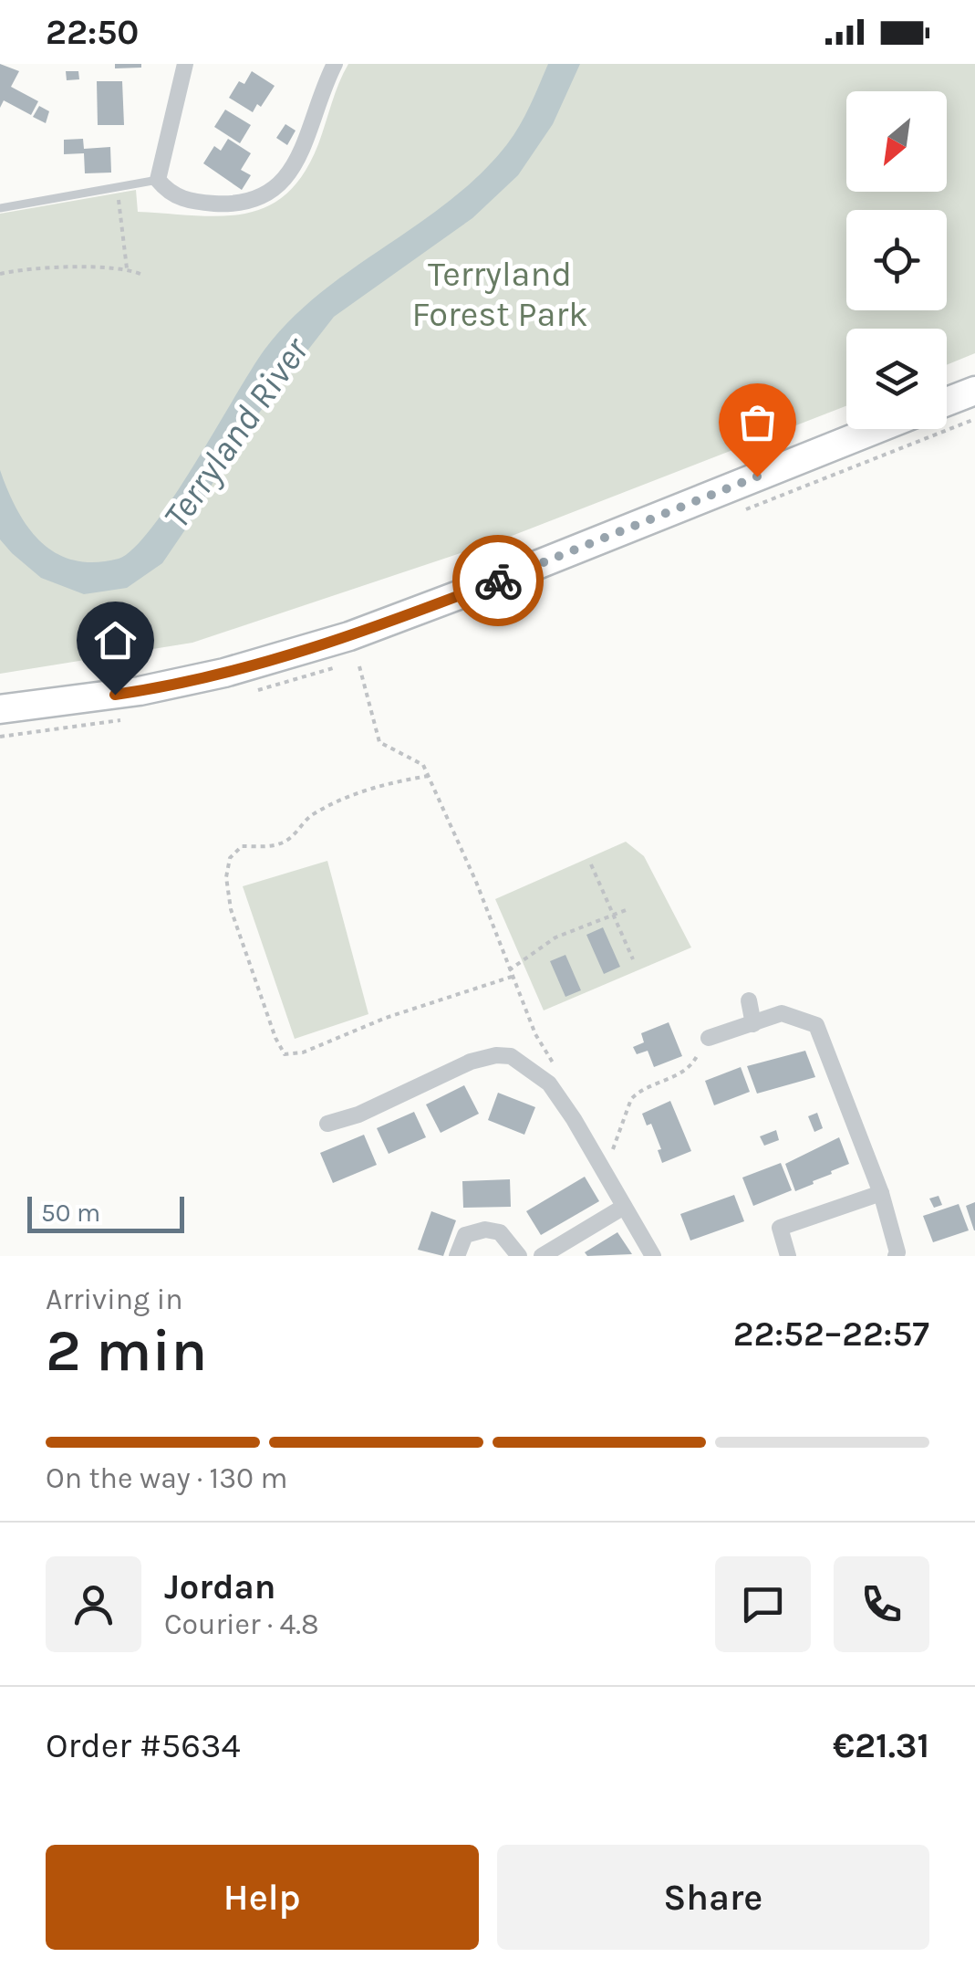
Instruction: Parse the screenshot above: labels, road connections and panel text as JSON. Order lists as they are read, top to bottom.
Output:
{
  "water": ["Terryland River"],
  "parks": ["Terryland Forest Park"],
  "scale_bar": "50 m",
  "north": "bottom left",
  "page": {
    "status": "22:50",
    "scale": "50 m",
    "heading": ["2 min", "Arriving in", "22:52–22:57"],
    "panel": [
      "Jordan",
      "Courier · 4.8",
      "Order #5634",
      "€21.31"
    ],
    "bar": "On the way · 130 m",
    "buttons": ["Help", "Share"]
  }
}
